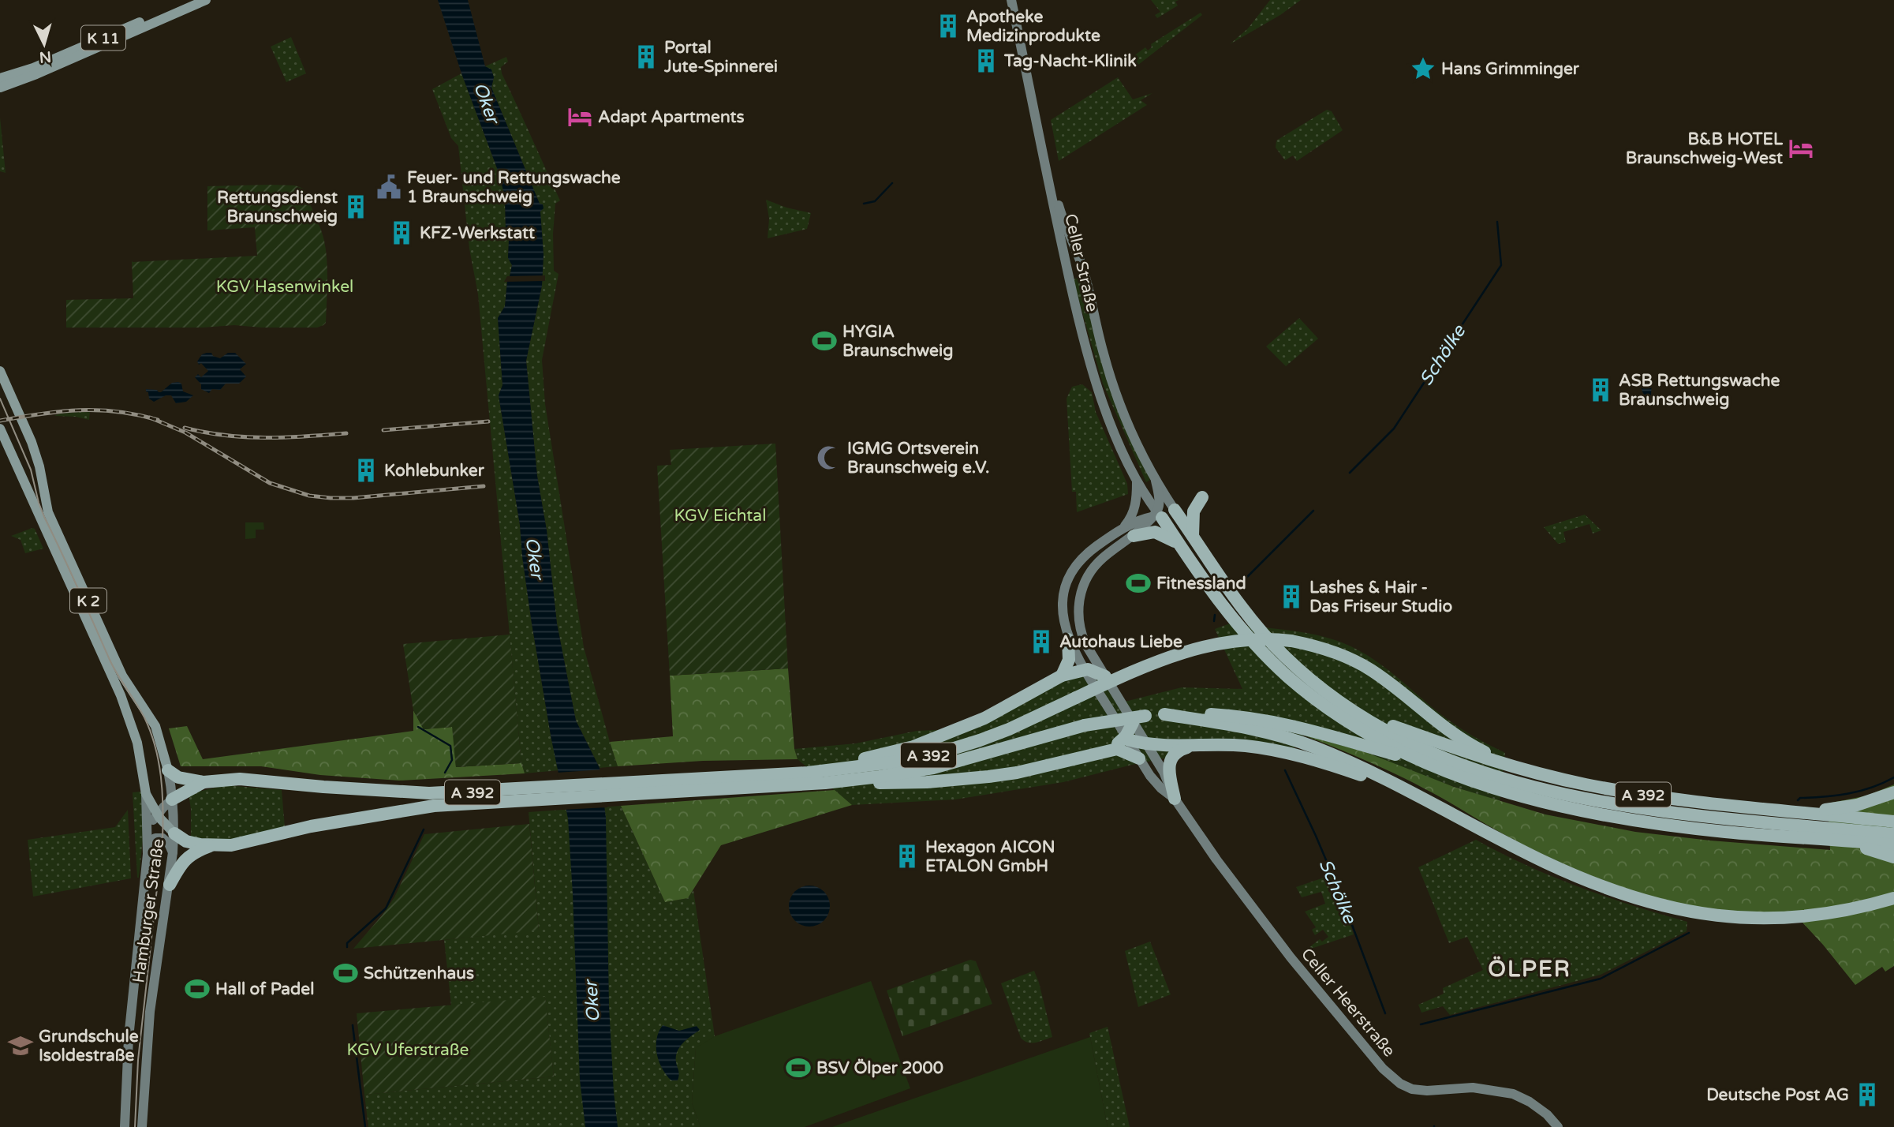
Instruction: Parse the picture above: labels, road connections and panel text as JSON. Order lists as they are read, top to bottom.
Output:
{
  "streets": {
    "highway": ["A 392"],
    "main road": [
      "K 11",
      "Celler Straße",
      "K 2",
      "Hamburger Straße",
      "Celler Heerstraße"
    ]
  },
  "crossings": [
    ["Celler Straße", "Celler Heerstraße"]
  ],
  "districts": ["ÖLPER"],
  "water": ["Oker", "Schölke"],
  "parks": ["KGV Hasenwinkel", "KGV Eichtal", "KGV Uferstraße"],
  "places": {
    "building": [
      "Apotheke Medizinprodukte",
      "Portal Jute-Spinnerei",
      "Tag-Nacht-Klinik",
      "Rettungsdienst Braunschweig",
      "KFZ-Werkstatt",
      "ASB Rettungswache Braunschweig",
      "Kohlebunker",
      "Lashes & Hair - Das Friseur Studio",
      "Autohaus Liebe",
      "Hexagon AICON ETALON GmbH",
      "Deutsche Post AG"
    ],
    "place": ["Hans Grimminger"],
    "hotel": ["Adapt Apartments", "B&B HOTEL Braunschweig-West"],
    "public building": ["Feuer- und Rettungswache 1 Braunschweig"],
    "sports": [
      "HYGIA Braunschweig",
      "Fitnessland",
      "Schützenhaus",
      "Hall of Padel",
      "BSV Ölper 2000"
    ],
    "mosque": ["IGMG Ortsverein Braunschweig e.V."],
    "school or university": ["Grundschule Isoldestraße"]
  },
  "north": "bottom"
}
